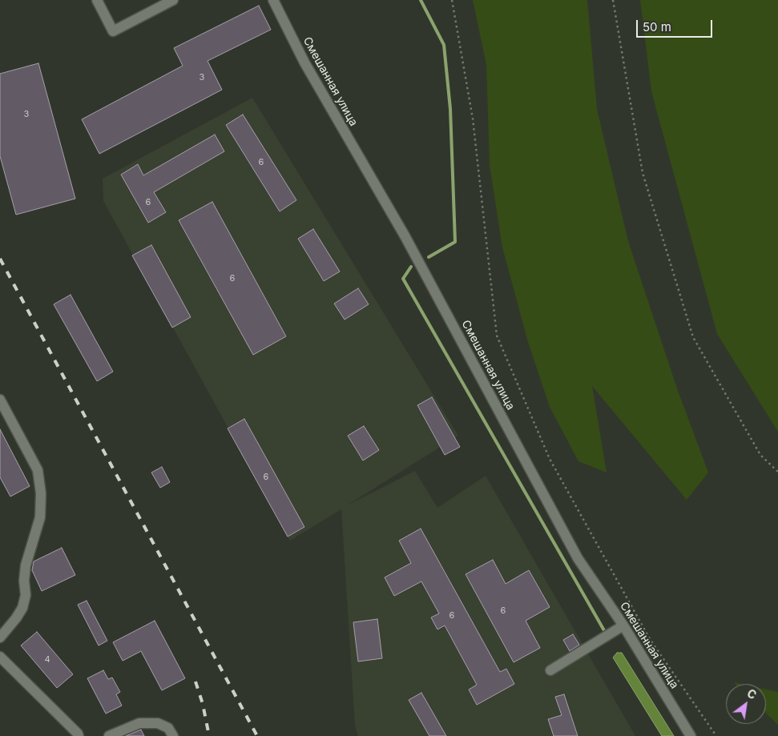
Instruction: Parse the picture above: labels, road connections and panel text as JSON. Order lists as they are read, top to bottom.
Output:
{
  "streets": {
    "street": ["Смешанная улица"]
  },
  "house_numbers": [
    "3",
    "3",
    "6",
    "6",
    "6",
    "6",
    "6",
    "6",
    "4"
  ],
  "scale_bar": "50 m",
  "north": "top right"
}
